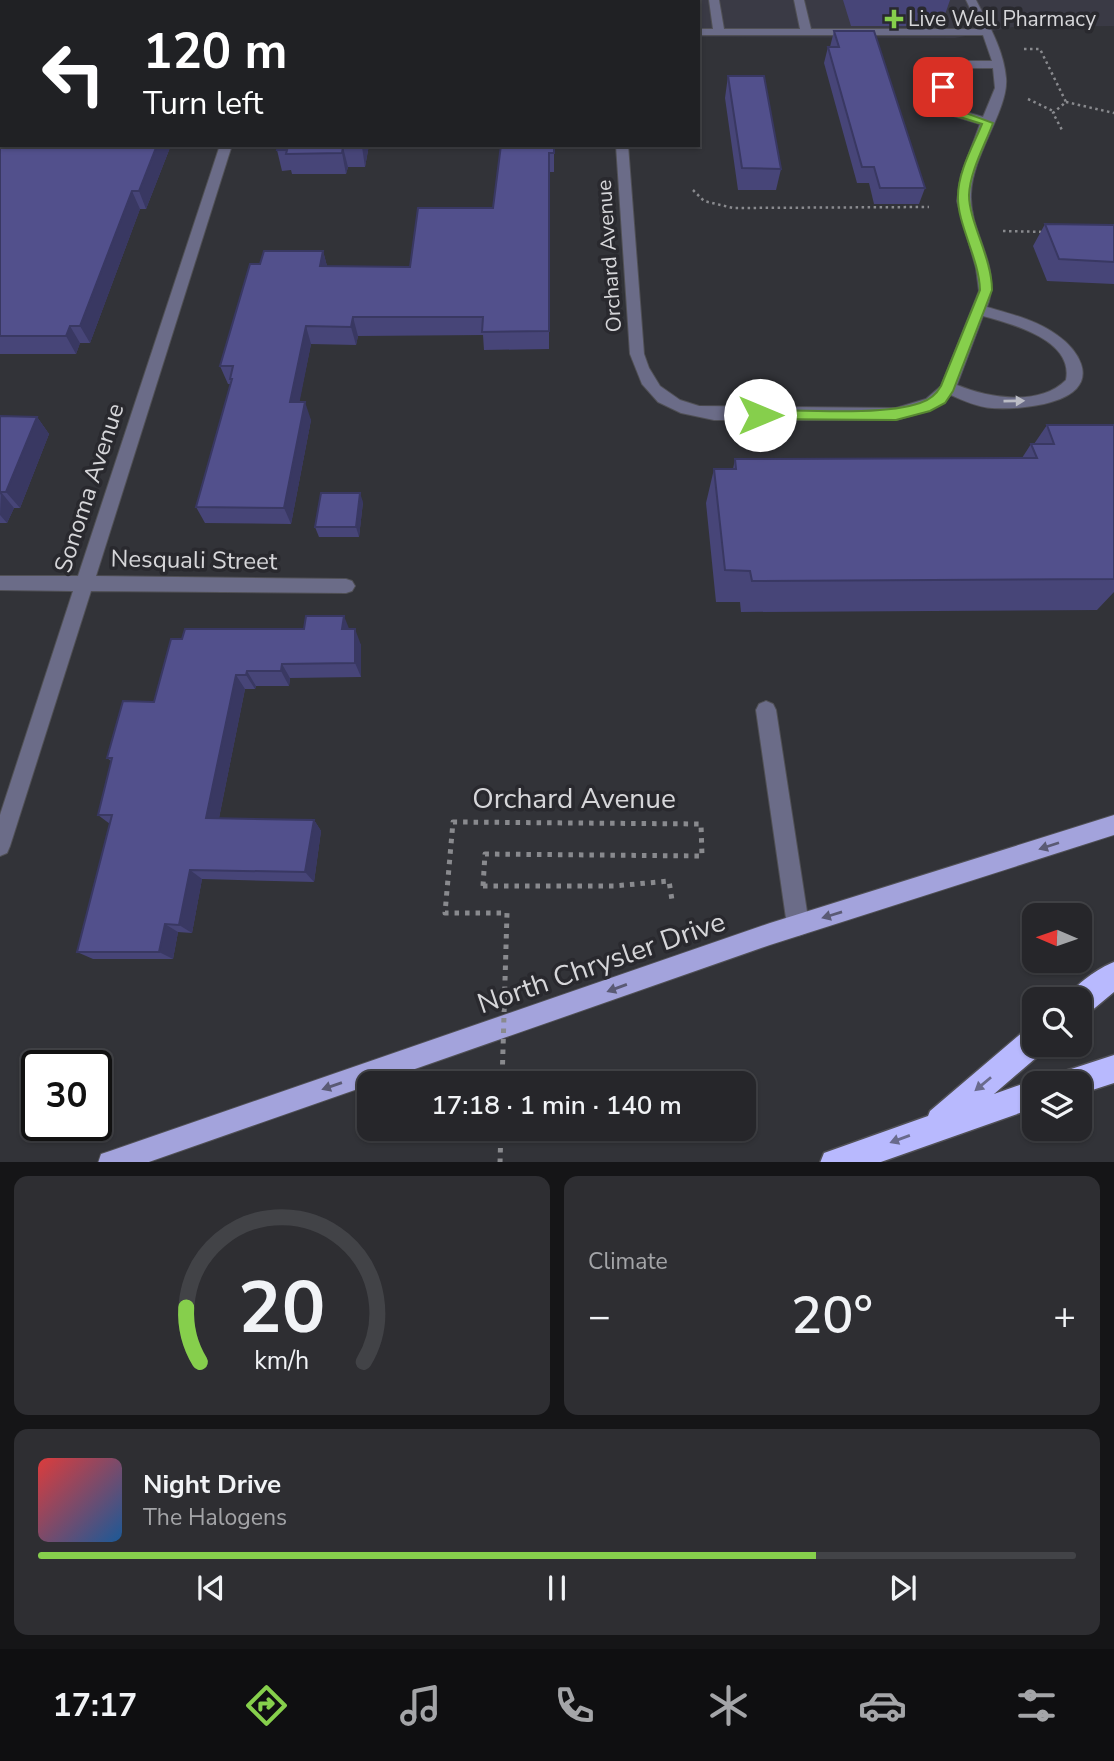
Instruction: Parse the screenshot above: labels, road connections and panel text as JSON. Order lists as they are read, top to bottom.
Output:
{
  "streets": {
    "main road": ["North Chrysler Drive"],
    "street": ["Orchard Avenue", "Sonoma Avenue", "Nesquali Street"]
  },
  "crossings": [
    ["Sonoma Avenue", "Nesquali Street"]
  ],
  "one_way": ["North Chrysler Drive"],
  "places": {
    "health": ["Live Well Pharmacy"]
  },
  "north": "left",
  "page": {
    "turn": ["120 m", "Turn left"],
    "limit": "30",
    "trip": "17:18 · 1 min · 140 m",
    "tile": "Climate",
    "heat": ["−", "20°", "+"],
    "song": ["Night Drive", "The Halogens"],
    "tabs": "17:17",
    "gauge": ["20", "km/h"]
  }
}
